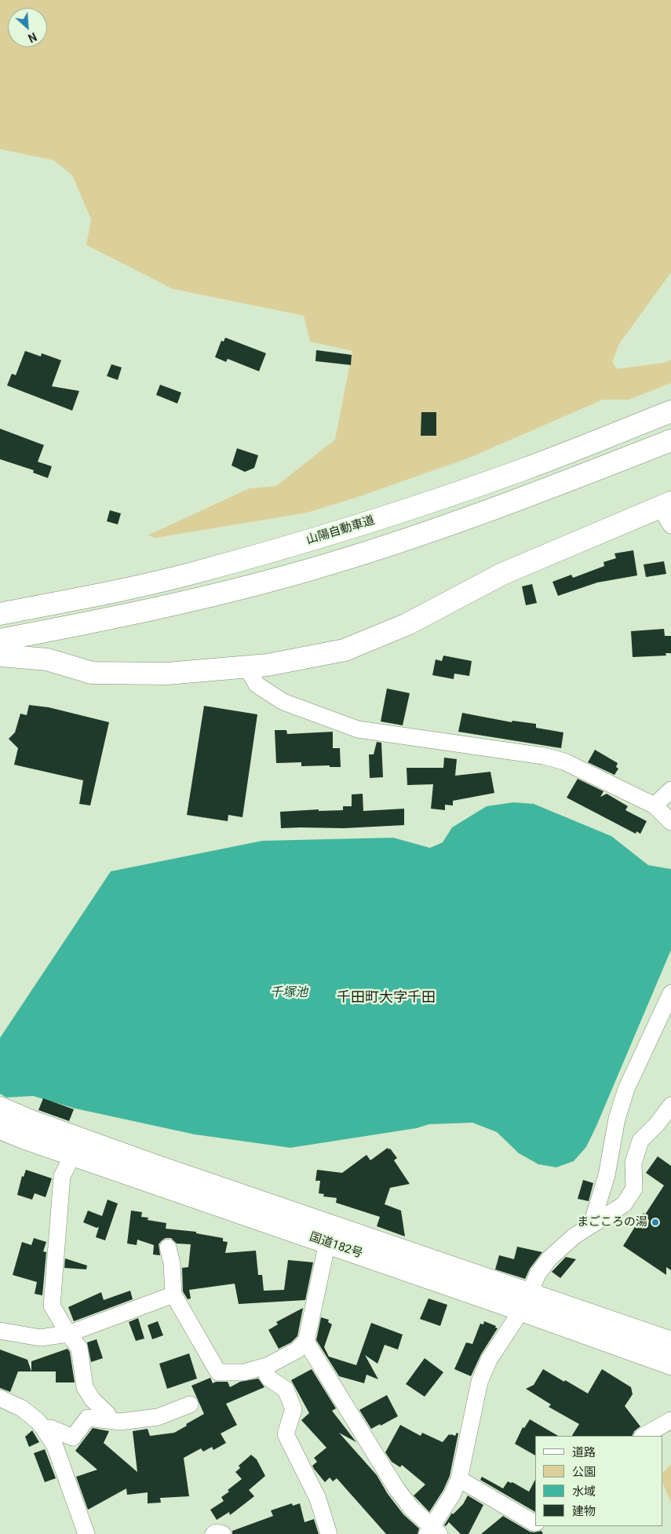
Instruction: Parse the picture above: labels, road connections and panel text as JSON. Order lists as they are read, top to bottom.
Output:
{
  "streets": {
    "main road": ["山陽自動車道", "国道182号"]
  },
  "districts": ["千田町大字千田"],
  "water": ["千塚池"],
  "places": ["まごころの湯"],
  "legend": [
    "道路",
    "公園",
    "水域",
    "建物"
  ],
  "north": "bottom right"
}
